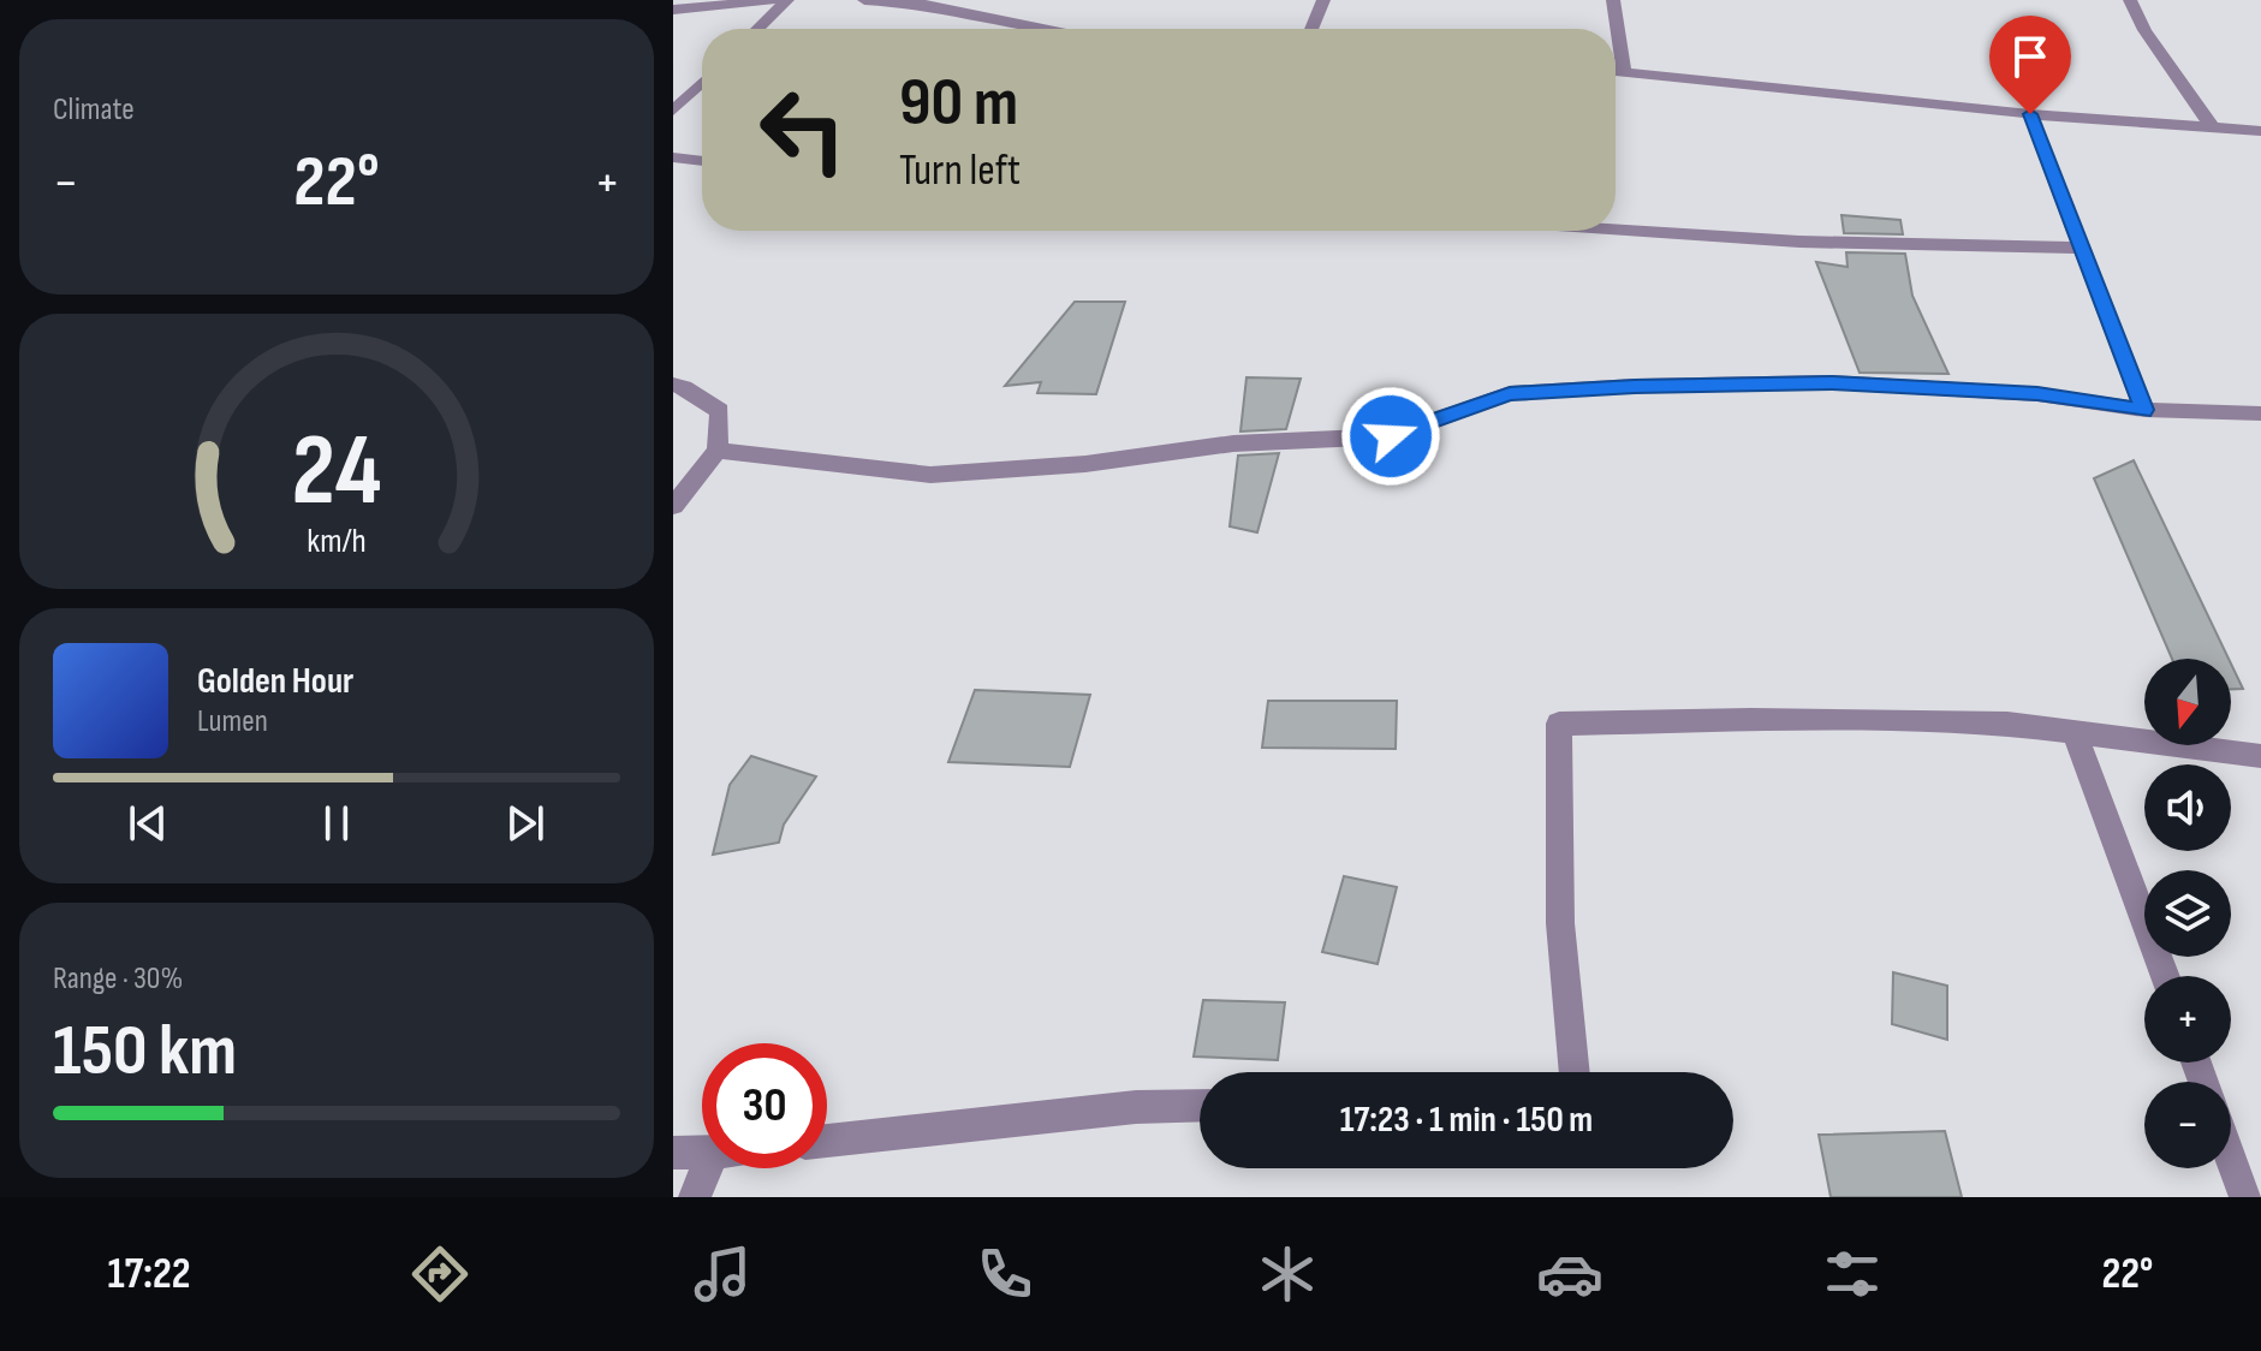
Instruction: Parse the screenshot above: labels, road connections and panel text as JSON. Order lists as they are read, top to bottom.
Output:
{
  "north": "bottom",
  "page": {
    "tile": [
      "Climate",
      ["Range · 30%", "150 km"]
    ],
    "turn": ["90 m", "Turn left"],
    "heat": ["−", "22°", "+"],
    "song": ["Golden Hour", "Lumen"],
    "map_buttons": ["+", "−"],
    "limit": "30",
    "trip": "17:23 · 1 min · 150 m",
    "tabs": ["17:22", "22°"],
    "gauge": ["24", "km/h"]
  }
}
